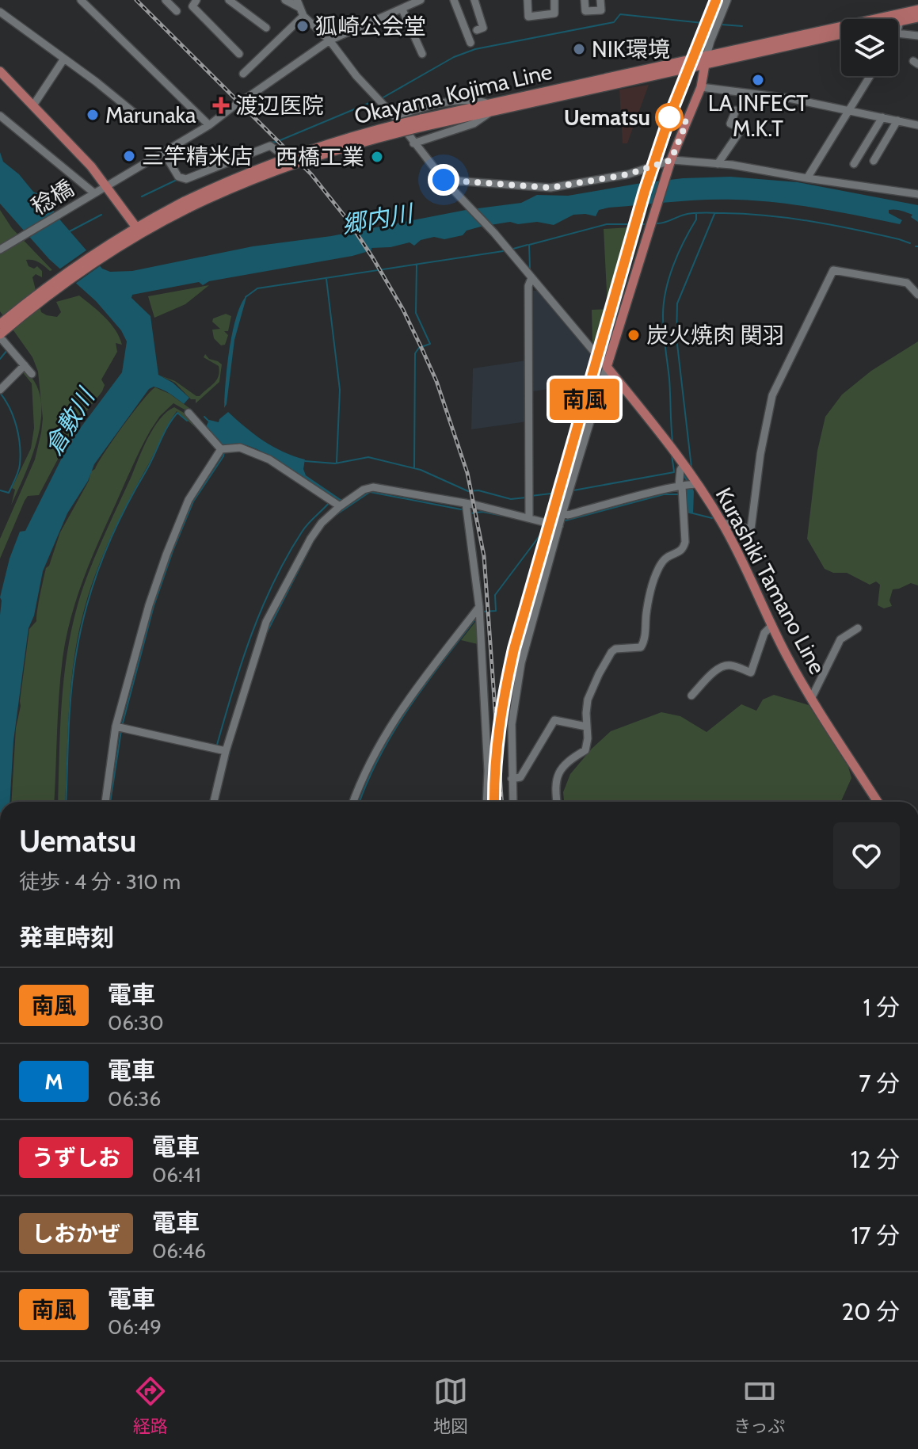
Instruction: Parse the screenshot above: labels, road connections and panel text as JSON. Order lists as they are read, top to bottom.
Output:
{
  "streets": {
    "main road": ["Okayama Kojima Line", "Kurashiki Tamano Line"],
    "street": ["稔橋"]
  },
  "water": ["郷内川", "倉敷川"],
  "places": {
    "other": [
      "狐崎公会堂",
      "NIK環境",
      "LA INFECT M.K.T",
      "Marunaka",
      "Uematsu",
      "三竿精米店",
      "西橋工業",
      "炭火焼肉 関羽"
    ],
    "health": ["渡辺医院"]
  },
  "page": {
    "on_map": "南風",
    "heading": [
      ["Uematsu", "徒歩 · 4 分 · 310 m"],
      "発車時刻"
    ],
    "list": [
      {
        "mark": "南風",
        "name": "電車",
        "note": "06:30",
        "value": "1 分"
      },
      {
        "mark": "M",
        "name": "電車",
        "note": "06:36",
        "value": "7 分"
      },
      {
        "mark": "うずしお",
        "name": "電車",
        "note": "06:41",
        "value": "12 分"
      },
      {
        "mark": "しおかぜ",
        "name": "電車",
        "note": "06:46",
        "value": "17 分"
      },
      {
        "mark": "南風",
        "name": "電車",
        "note": "06:49",
        "value": "20 分"
      }
    ],
    "tabs": ["経路", "地図", "きっぷ"]
  }
}
